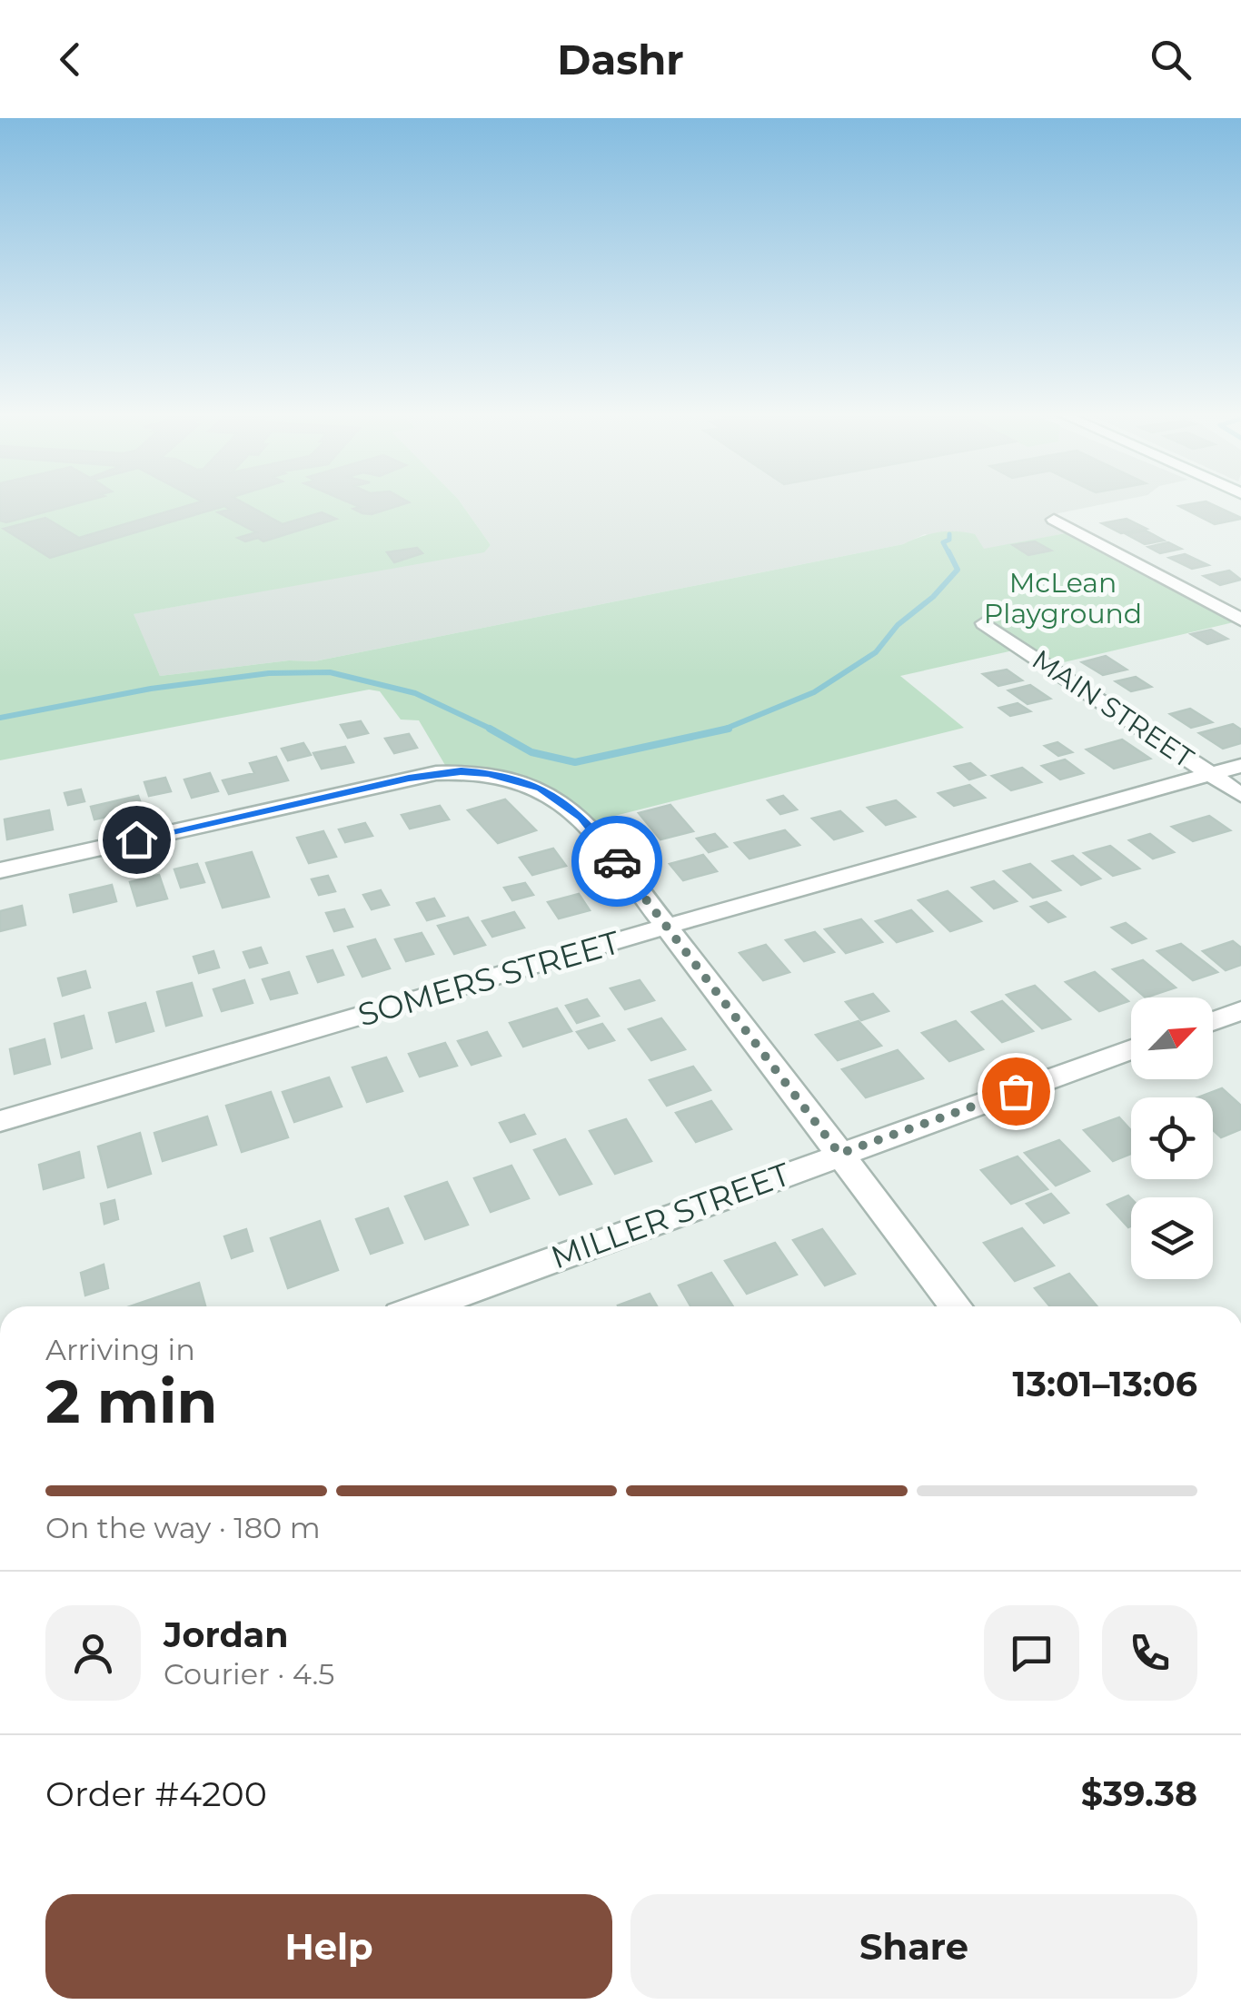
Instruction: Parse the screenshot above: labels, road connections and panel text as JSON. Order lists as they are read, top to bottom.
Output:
{
  "streets": {
    "street": ["MAIN STREET", "SOMERS STREET", "MILLER STREET"]
  },
  "crossings": [
    ["MAIN STREET", "SOMERS STREET"]
  ],
  "parks": ["McLean Playground"],
  "north": "top right",
  "page": {
    "header": "Dashr",
    "heading": ["2 min", "Arriving in", "13:01–13:06"],
    "panel": [
      "Jordan",
      "Courier · 4.5",
      "Order #4200",
      "$39.38"
    ],
    "bar": "On the way · 180 m",
    "buttons": ["Help", "Share"]
  }
}
